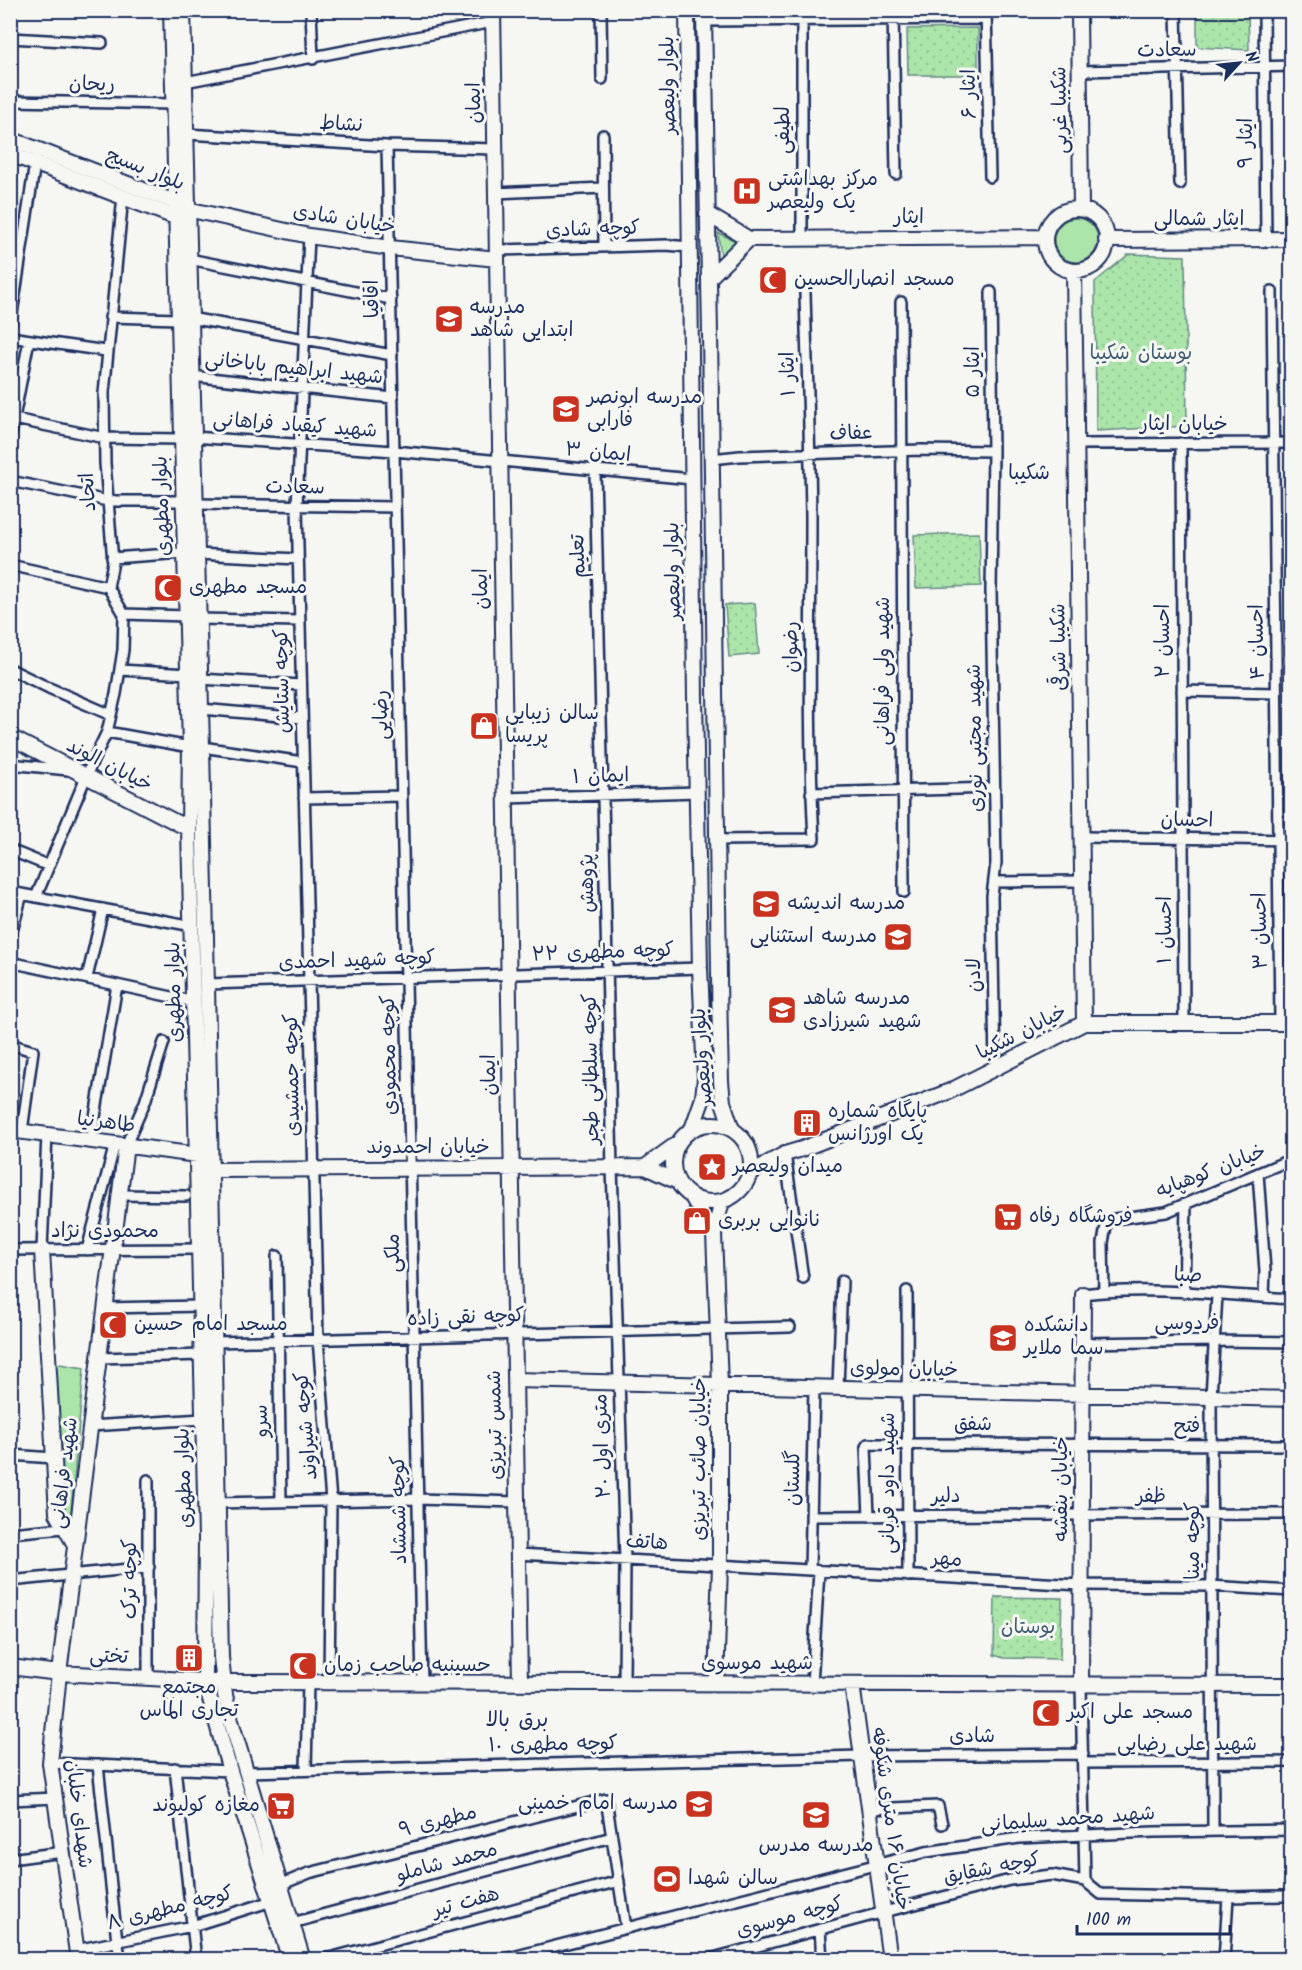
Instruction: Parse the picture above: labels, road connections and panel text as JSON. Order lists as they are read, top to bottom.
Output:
{
  "streets": {
    "main road": [
      "بلوار ولیعصر",
      "ایمان",
      "شکیبا غربی",
      "بلوار بسیج",
      "ایثار",
      "خیابان شادی",
      "ایثار شمالی",
      "بلوار مطهری",
      "شکیبا شرقی",
      "خیابان الوند",
      "خیابان شکیبا",
      "طاهرنیا",
      "خیابان احمدوند",
      "خیابان مولوی",
      "شمس تبریزی",
      "خیابان صائب تبریزی",
      "شهید فراهانی",
      "خیابان بنفشه",
      "تختی",
      "شهید موسوی",
      "شهدای خلبان",
      "خیابان ۱۶ متری شکوفه"
    ],
    "street": [
      "سعادت",
      "ریحان",
      "ایثار ۶",
      "نشاط",
      "لطیفی",
      "ایثار ۹",
      "کوچه شادی",
      "اقاقیا",
      "شهید ابراهیم باباخانی",
      "ایثار ۵",
      "ایثار ۱",
      "خیابان ایثار",
      "شهید کیقباد فراهانی",
      "عفاف",
      "ایمان ۳",
      "اتحاد",
      "تعلیم",
      "احسان ۲",
      "احسان ۴",
      "رضوان",
      "شهید ولی فراهانی",
      "کوچه ستایش",
      "رضایی",
      "شهید مجتبی نوری",
      "ایمان ۱",
      "احسان",
      "پژوهش",
      "احسان ۱",
      "احسان ۳",
      "کوچه مطهری ۲۲",
      "کوچه شهید احمدی",
      "لادن",
      "کوچه محمودی",
      "کوچه سلطانی طجر",
      "کوچه جمشیدی",
      "خیابان کوهپایه",
      "محمودی نژاد",
      "ملکی",
      "صبا",
      "کوچه نقی زاده",
      "فردوسی",
      "سرو",
      "شفق",
      "کوچه شیراوند",
      "فتح",
      "۲۰ متری اول",
      "گلستان",
      "شهید داود قربانی",
      "دلیر",
      "ظفر",
      "کوچه شمشاد",
      "کوچه مینا",
      "هاتف",
      "مهر",
      "کوچه ترک",
      "شادی",
      "کوچه مطهری ۱۰",
      "شهید علی رضایی",
      "شهید محمد سلیمانی",
      "مطهری ۹",
      "محمد شاملو",
      "کوچه شقایق",
      "هفت تیر",
      "کوچه مطهری ۸",
      "کوچه موسوی"
    ]
  },
  "crossings": [
    ["سعادت", "شکیبا غربی"],
    ["سعادت", "ایثار ۹"],
    ["سعادت", "اتحاد"],
    ["سعادت", "بلوار مطهری"],
    ["سعادت", "کوچه ستایش"],
    ["سعادت", "رضایی"],
    ["ریحان", "بلوار مطهری"],
    ["بلوار ولیعصر", "کوچه شادی"],
    ["بلوار ولیعصر", "عفاف"],
    ["بلوار ولیعصر", "ایمان ۳"],
    ["بلوار ولیعصر", "رضوان"],
    ["بلوار ولیعصر", "ایمان ۱"],
    ["بلوار ولیعصر", "کوچه مطهری ۲۲"],
    ["ایمان", "نشاط"],
    ["ایمان", "خیابان شادی"],
    ["ایمان", "کوچه شادی"],
    ["ایمان", "شهید کیقباد فراهانی"],
    ["ایمان", "ایمان ۳"],
    ["ایمان", "ایمان ۱"],
    ["ایمان", "کوچه مطهری ۲۲"],
    ["ایمان", "کوچه شهید احمدی"],
    ["ایمان", "خیابان احمدوند"],
    ["ایمان", "شمس تبریزی"],
    ["شکیبا غربی", "ایثار"],
    ["شکیبا غربی", "ایثار شمالی"],
    ["شکیبا غربی", "شکیبا شرقی"],
    ["نشاط", "اقاقیا"],
    ["نشاط", "بلوار مطهری"],
    ["لطیفی", "ایثار"],
    ["ایثار ۹", "ایثار شمالی"],
    ["بلوار بسیج", "خیابان شادی"],
    ["بلوار بسیج", "اتحاد"],
    ["بلوار بسیج", "بلوار مطهری"],
    ["ایثار", "ایثار شمالی"],
    ["ایثار", "شکیبا شرقی"],
    ["خیابان شادی", "کوچه شادی"],
    ["خیابان شادی", "اقاقیا"],
    ["خیابان شادی", "بلوار مطهری"],
    ["خیابان شادی", "کوچه ستایش"],
    ["ایثار شمالی", "شکیبا شرقی"],
    ["اقاقیا", "شهید ابراهیم باباخانی"],
    ["اقاقیا", "شهید کیقباد فراهانی"],
    ["اقاقیا", "رضایی"],
    ["شهید ابراهیم باباخانی", "بلوار مطهری"],
    ["شهید ابراهیم باباخانی", "کوچه ستایش"],
    ["ایثار ۵", "عفاف"],
    ["ایثار ۵", "شهید مجتبی نوری"],
    ["ایثار ۱", "عفاف"],
    ["ایثار ۱", "رضوان"],
    ["خیابان ایثار", "احسان ۲"],
    ["خیابان ایثار", "احسان ۴"],
    ["خیابان ایثار", "شکیبا شرقی"],
    ["شهید کیقباد فراهانی", "ایمان ۳"],
    ["شهید کیقباد فراهانی", "اتحاد"],
    ["شهید کیقباد فراهانی", "بلوار مطهری"],
    ["شهید کیقباد فراهانی", "کوچه ستایش"],
    ["شهید کیقباد فراهانی", "رضایی"],
    ["عفاف", "رضوان"],
    ["عفاف", "شهید ولی فراهانی"],
    ["ایمان ۳", "تعلیم"],
    ["بلوار مطهری", "خیابان الوند"],
    ["بلوار مطهری", "کوچه شهید احمدی"],
    ["بلوار مطهری", "طاهرنیا"],
    ["بلوار مطهری", "خیابان احمدوند"],
    ["بلوار مطهری", "محمودی نژاد"],
    ["بلوار مطهری", "کوچه نقی زاده"],
    ["بلوار مطهری", "تختی"],
    ["بلوار مطهری", "شهید موسوی"],
    ["بلوار مطهری", "کوچه مطهری ۱۰"],
    ["بلوار مطهری", "مطهری ۹"],
    ["بلوار مطهری", "محمد شاملو"],
    ["بلوار مطهری", "کوچه مطهری ۸"],
    ["تعلیم", "ایمان ۱"],
    ["تعلیم", "پژوهش"],
    ["احسان ۲", "احسان"],
    ["احسان ۲", "احسان ۱"],
    ["احسان ۴", "احسان"],
    ["احسان ۴", "احسان ۳"],
    ["شکیبا شرقی", "احسان"],
    ["شکیبا شرقی", "خیابان شکیبا"],
    ["کوچه ستایش", "کوچه شهید احمدی"],
    ["کوچه ستایش", "کوچه جمشیدی"],
    ["رضایی", "کوچه شهید احمدی"],
    ["رضایی", "کوچه محمودی"],
    ["شهید مجتبی نوری", "لادن"],
    ["ایمان ۱", "پژوهش"],
    ["احسان", "احسان ۱"],
    ["احسان", "احسان ۳"],
    ["پژوهش", "کوچه مطهری ۲۲"],
    ["پژوهش", "کوچه سلطانی طجر"],
    ["احسان ۱", "خیابان شکیبا"],
    ["احسان ۳", "خیابان شکیبا"],
    ["کوچه مطهری ۲۲", "کوچه شهید احمدی"],
    ["کوچه مطهری ۲۲", "کوچه سلطانی طجر"],
    ["کوچه شهید احمدی", "کوچه محمودی"],
    ["کوچه شهید احمدی", "کوچه جمشیدی"],
    ["لادن", "خیابان شکیبا"],
    ["کوچه محمودی", "خیابان احمدوند"],
    ["کوچه محمودی", "ملکی"],
    ["کوچه سلطانی طجر", "خیابان احمدوند"],
    ["کوچه سلطانی طجر", "کوچه نقی زاده"],
    ["کوچه سلطانی طجر", "۲۰ متری اول"],
    ["کوچه جمشیدی", "خیابان احمدوند"],
    ["کوچه جمشیدی", "کوچه شیراوند"],
    ["طاهرنیا", "شهید فراهانی"],
    ["خیابان احمدوند", "ملکی"],
    ["خیابان احمدوند", "شمس تبریزی"],
    ["خیابان احمدوند", "کوچه شیراوند"],
    ["خیابان کوهپایه", "صبا"],
    ["محمودی نژاد", "شهید فراهانی"],
    ["ملکی", "کوچه نقی زاده"],
    ["ملکی", "کوچه شمشاد"],
    ["صبا", "خیابان بنفشه"],
    ["صبا", "کوچه مینا"],
    ["کوچه نقی زاده", "سرو"],
    ["کوچه نقی زاده", "شمس تبریزی"],
    ["کوچه نقی زاده", "کوچه شیراوند"],
    ["کوچه نقی زاده", "۲۰ متری اول"],
    ["کوچه نقی زاده", "خیابان صائب تبریزی"],
    ["کوچه نقی زاده", "کوچه شمشاد"],
    ["فردوسی", "خیابان بنفشه"],
    ["فردوسی", "کوچه مینا"],
    ["خیابان مولوی", "شمس تبریزی"],
    ["خیابان مولوی", "۲۰ متری اول"],
    ["خیابان مولوی", "خیابان صائب تبریزی"],
    ["خیابان مولوی", "گلستان"],
    ["خیابان مولوی", "شهید داود قربانی"],
    ["خیابان مولوی", "خیابان بنفشه"],
    ["خیابان مولوی", "کوچه مینا"],
    ["شمس تبریزی", "هاتف"],
    ["شمس تبریزی", "شهید موسوی"],
    ["شفق", "فتح"],
    ["شفق", "شهید داود قربانی"],
    ["شفق", "خیابان بنفشه"],
    ["شفق", "دلیر"],
    ["کوچه شیراوند", "شهید موسوی"],
    ["فتح", "خیابان بنفشه"],
    ["فتح", "کوچه مینا"],
    ["۲۰ متری اول", "هاتف"],
    ["۲۰ متری اول", "شهید موسوی"],
    ["خیابان صائب تبریزی", "هاتف"],
    ["خیابان صائب تبریزی", "شهید موسوی"],
    ["شهید فراهانی", "شهدای خلبان"],
    ["گلستان", "دلیر"],
    ["گلستان", "هاتف"],
    ["گلستان", "مهر"],
    ["گلستان", "شهید موسوی"],
    ["شهید داود قربانی", "دلیر"],
    ["شهید داود قربانی", "مهر"],
    ["خیابان بنفشه", "دلیر"],
    ["خیابان بنفشه", "ظفر"],
    ["خیابان بنفشه", "مهر"],
    ["خیابان بنفشه", "شهید موسوی"],
    ["دلیر", "ظفر"],
    ["ظفر", "کوچه مینا"],
    ["کوچه شمشاد", "شهید موسوی"],
    ["کوچه مینا", "مهر"],
    ["کوچه مینا", "شهید موسوی"],
    ["کوچه مینا", "شهید علی رضایی"],
    ["کوچه مینا", "شهید محمد سلیمانی"],
    ["هاتف", "مهر"],
    ["کوچه ترک", "تختی"],
    ["تختی", "شهید موسوی"],
    ["تختی", "شهدای خلبان"],
    ["شهید موسوی", "خیابان ۱۶ متری شکوفه"],
    ["شادی", "کوچه مطهری ۱۰"],
    ["شادی", "شهید علی رضایی"],
    ["شادی", "خیابان ۱۶ متری شکوفه"],
    ["کوچه مطهری ۱۰", "خیابان ۱۶ متری شکوفه"],
    ["شهدای خلبان", "کوچه مطهری ۸"],
    ["خیابان ۱۶ متری شکوفه", "شهید محمد سلیمانی"],
    ["خیابان ۱۶ متری شکوفه", "کوچه شقایق"],
    ["خیابان ۱۶ متری شکوفه", "کوچه موسوی"],
    ["مطهری ۹", "محمد شاملو"],
    ["کوچه شقایق", "کوچه موسوی"]
  ],
  "districts": ["شکیبا", "برق بالا"],
  "parks": ["بوستان شکیبا", "بوستان"],
  "places": {
    "hospital": ["مرکز بهداشتی یک ولیعصر"],
    "mosque": [
      "مسجد انصارالحسین",
      "مسجد مطهری",
      "مسجد امام حسین",
      "حسینیه صاحب زمان",
      "مسجد علی اکبر"
    ],
    "school or university": [
      "مدرسه ابتدایی شاهد",
      "مدرسه ابونصر فارابی",
      "مدرسه اندیشه",
      "مدرسه استثنایی",
      "مدرسه شاهد شهید شیرزادی",
      "دانشکده سما ملایر",
      "مدرسه امام خمینی",
      "مدرسه مدرس"
    ],
    "shop": ["سالن زیبایی پریسا", "نانوایی بربری"],
    "building": ["پایگاه شماره یک اورژانس", "مجتمع تجاری الماس"],
    "place": ["میدان ولیعصر"],
    "supermarket": ["فروشگاه رفاه", "مغازه کولیوند"],
    "sports": ["سالن شهدا"]
  },
  "scale_bar": "100 m",
  "north": "top right"
}
